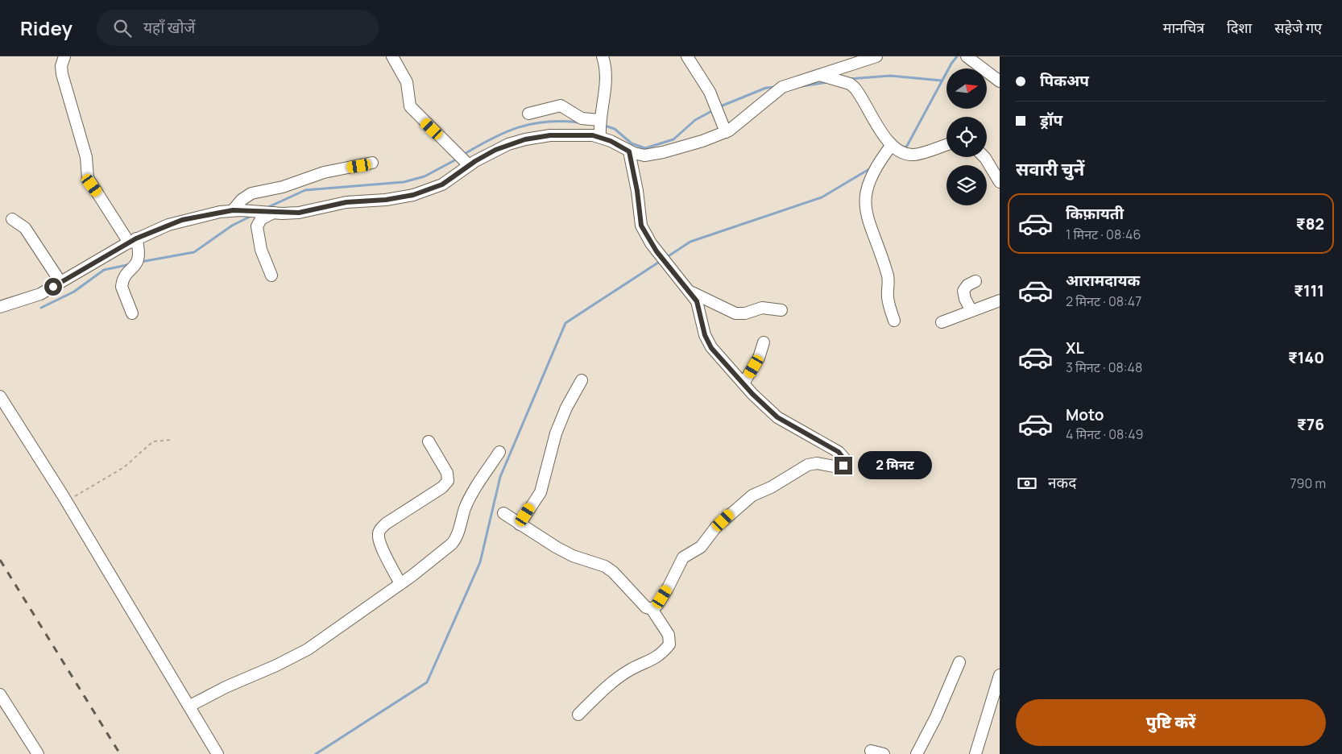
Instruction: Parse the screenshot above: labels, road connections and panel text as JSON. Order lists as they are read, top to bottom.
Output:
{
  "north": "right",
  "page": {
    "header": "Ridey",
    "search": "यहाँ खोजें",
    "nav": ["मानचित्र", "दिशा", "सहेजे गए"],
    "banner": ["पिकअप", "ड्रॉप"],
    "heading": "सवारी चुनें",
    "list": [
      {
        "name": "किफ़ायती",
        "note": "1 मिनट · 08:46",
        "value": "₹82"
      },
      {
        "name": "आरामदायक",
        "note": "2 मिनट · 08:47",
        "value": "₹111"
      },
      {
        "name": "XL",
        "note": "3 मिनट · 08:48",
        "value": "₹140"
      },
      {
        "name": "Moto",
        "note": "4 मिनट · 08:49",
        "value": "₹76"
      }
    ],
    "bubble": "2 मिनट",
    "pay": ["नकद", "790 m"],
    "buttons": "पुष्टि करें"
  }
}
